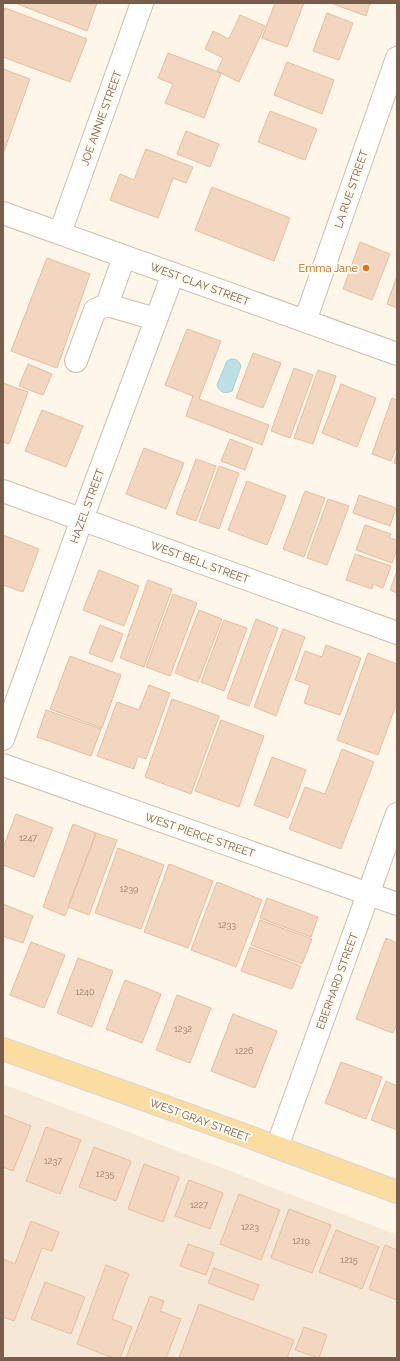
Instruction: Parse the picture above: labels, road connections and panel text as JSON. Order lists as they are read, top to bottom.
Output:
{
  "streets": {
    "main road": ["WEST GRAY STREET"],
    "street": [
      "JOE ANNIE STREET",
      "LA RUE STREET",
      "WEST CLAY STREET",
      "HAZEL STREET",
      "WEST BELL STREET",
      "WEST PIERCE STREET",
      "EBERHARD STREET"
    ]
  },
  "crossings": [
    ["JOE ANNIE STREET", "WEST CLAY STREET"],
    ["LA RUE STREET", "WEST CLAY STREET"],
    ["WEST CLAY STREET", "HAZEL STREET"],
    ["HAZEL STREET", "WEST BELL STREET"],
    ["WEST PIERCE STREET", "EBERHARD STREET"],
    ["EBERHARD STREET", "WEST GRAY STREET"]
  ],
  "places": ["Emma Jane"],
  "house_numbers": [
    "1247",
    "1239",
    "1233",
    "1240",
    "1232",
    "1226",
    "1237",
    "1235",
    "1227",
    "1223",
    "1219",
    "1215"
  ]
}
